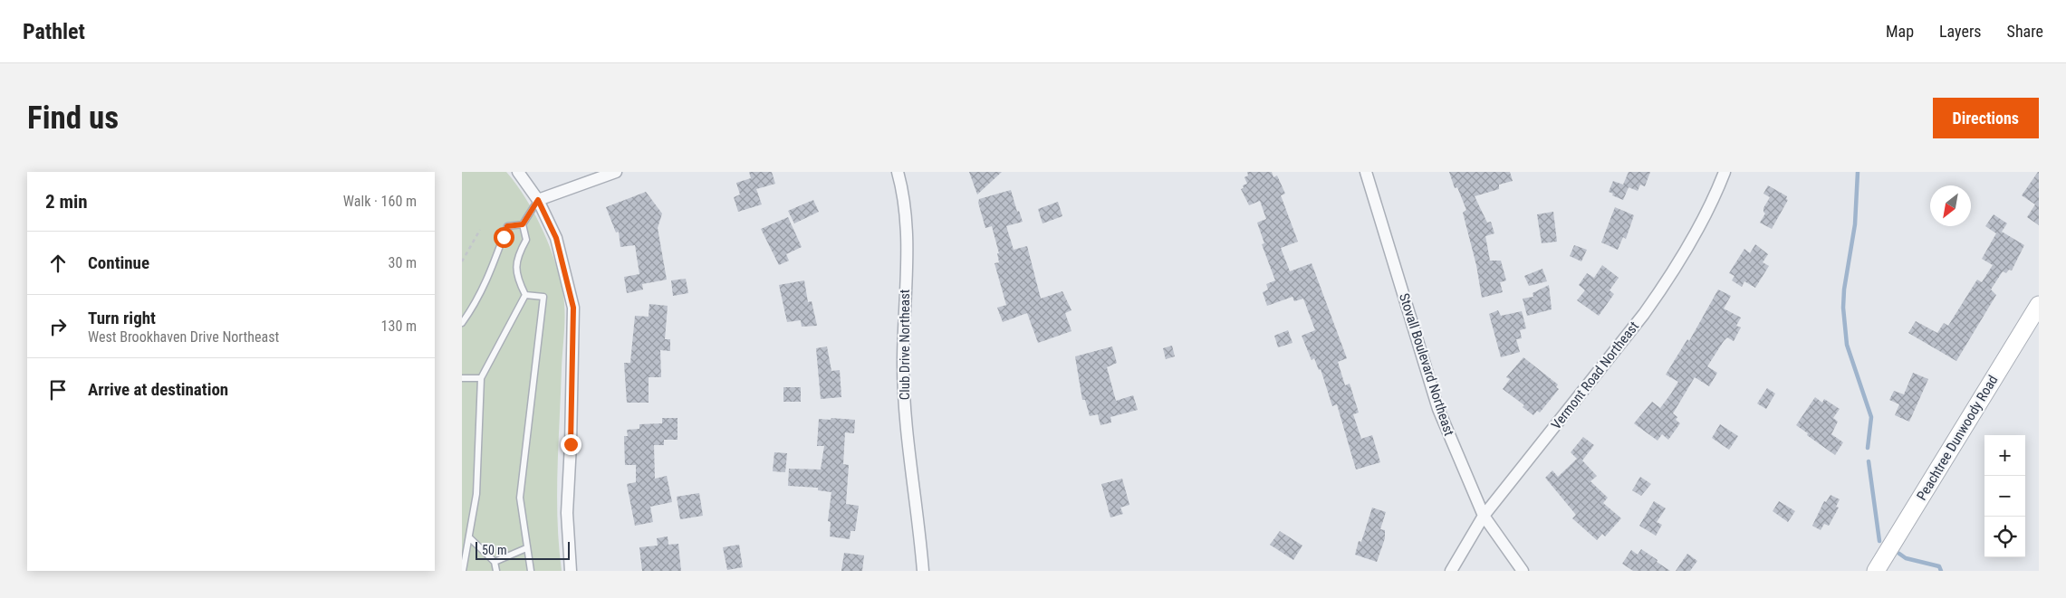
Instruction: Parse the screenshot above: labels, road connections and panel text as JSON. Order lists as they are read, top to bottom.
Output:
{
  "streets": {
    "main road": ["Peachtree Dunwoody Road"],
    "street": ["Club Drive Northeast", "Stovall Boulevard Northeast", "Vermont Road Northeast"]
  },
  "crossings": [
    ["Stovall Boulevard Northeast", "Vermont Road Northeast"]
  ],
  "scale_bar": "50 m",
  "north": "bottom left",
  "page": {
    "header": "Pathlet",
    "nav": ["Map", "Layers", "Share"],
    "buttons": "Directions",
    "title": "Find us",
    "heading": ["2 min", "Walk · 160 m"],
    "list": [
      ["Continue", "30 m"],
      ["Turn right", "West Brookhaven Drive Northeast", "130 m"],
      "Arrive at destination"
    ],
    "map_buttons": ["+", "−"],
    "scale": "50 m"
  }
}
